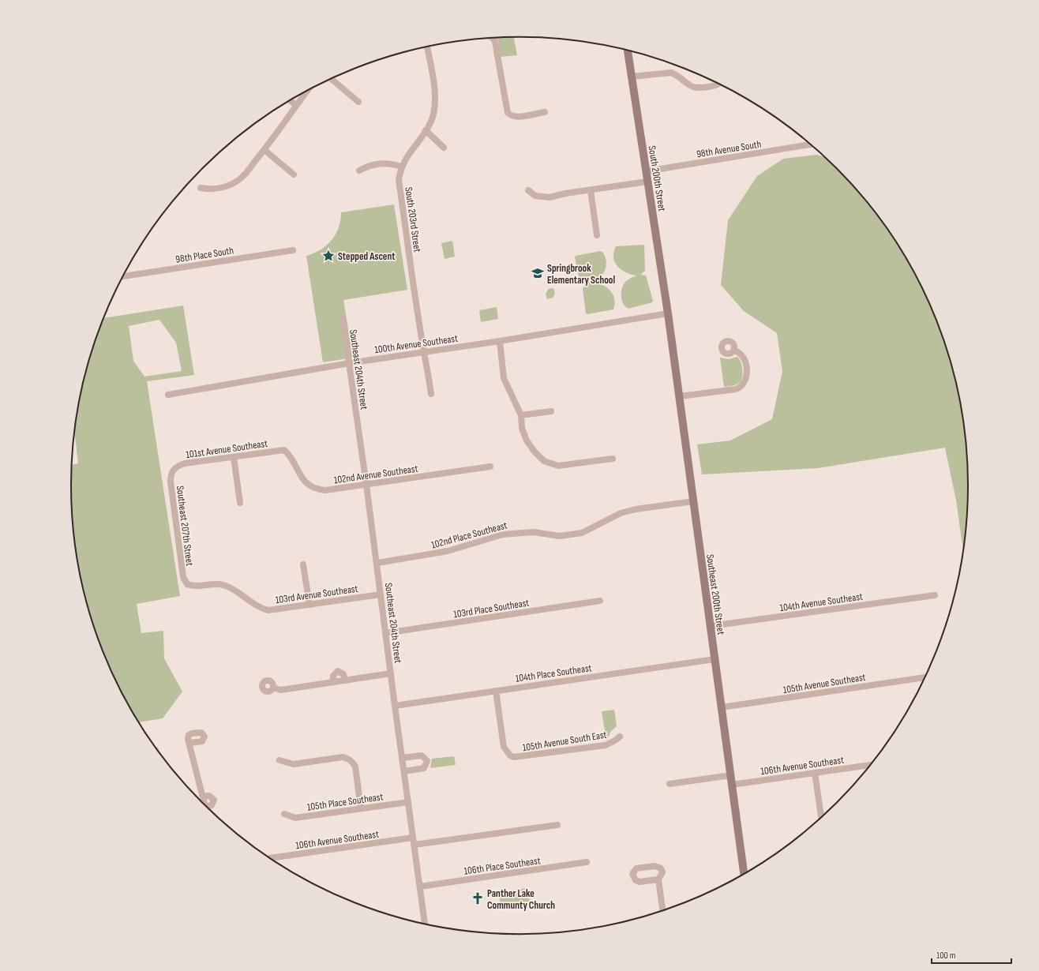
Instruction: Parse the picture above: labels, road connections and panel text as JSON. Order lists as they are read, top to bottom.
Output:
{
  "streets": {
    "street": [
      "98th Avenue South",
      "South 200th Street",
      "South 203rd Street",
      "98th Place South",
      "100th Avenue Southeast",
      "Southeast 204th Street",
      "101st Avenue Southeast",
      "102nd Avenue Southeast",
      "Southeast 207th Street",
      "102nd Place Southeast",
      "103rd Avenue Southeast",
      "Southeast 200th Street",
      "104th Avenue Southeast",
      "103rd Place Southeast",
      "104th Place Southeast",
      "105th Avenue Southeast",
      "105th Avenue South East",
      "106th Avenue Southeast",
      "105th Place Southeast",
      "106th Place Southeast"
    ]
  },
  "crossings": [
    ["98th Avenue South", "South 200th Street"],
    ["South 200th Street", "100th Avenue Southeast"],
    ["South 200th Street", "Southeast 200th Street"],
    ["South 203rd Street", "100th Avenue Southeast"],
    ["100th Avenue Southeast", "Southeast 204th Street"],
    ["100th Avenue Southeast", "Southeast 200th Street"],
    ["Southeast 204th Street", "102nd Avenue Southeast"],
    ["Southeast 204th Street", "102nd Place Southeast"],
    ["Southeast 204th Street", "103rd Avenue Southeast"],
    ["Southeast 204th Street", "103rd Place Southeast"],
    ["Southeast 204th Street", "104th Place Southeast"],
    ["Southeast 204th Street", "106th Avenue Southeast"],
    ["Southeast 204th Street", "105th Place Southeast"],
    ["Southeast 204th Street", "106th Place Southeast"],
    ["101st Avenue Southeast", "102nd Avenue Southeast"],
    ["101st Avenue Southeast", "Southeast 207th Street"],
    ["Southeast 207th Street", "103rd Avenue Southeast"],
    ["102nd Place Southeast", "Southeast 200th Street"],
    ["Southeast 200th Street", "104th Avenue Southeast"],
    ["Southeast 200th Street", "104th Place Southeast"],
    ["Southeast 200th Street", "105th Avenue Southeast"],
    ["Southeast 200th Street", "106th Avenue Southeast"],
    ["104th Place Southeast", "105th Avenue South East"]
  ],
  "places": {
    "place": ["Stepped Ascent"],
    "school or university": ["Springbrook Elementary School"],
    "church": ["Panther Lake Communty Church"]
  },
  "scale_bar": "100 m"
}
